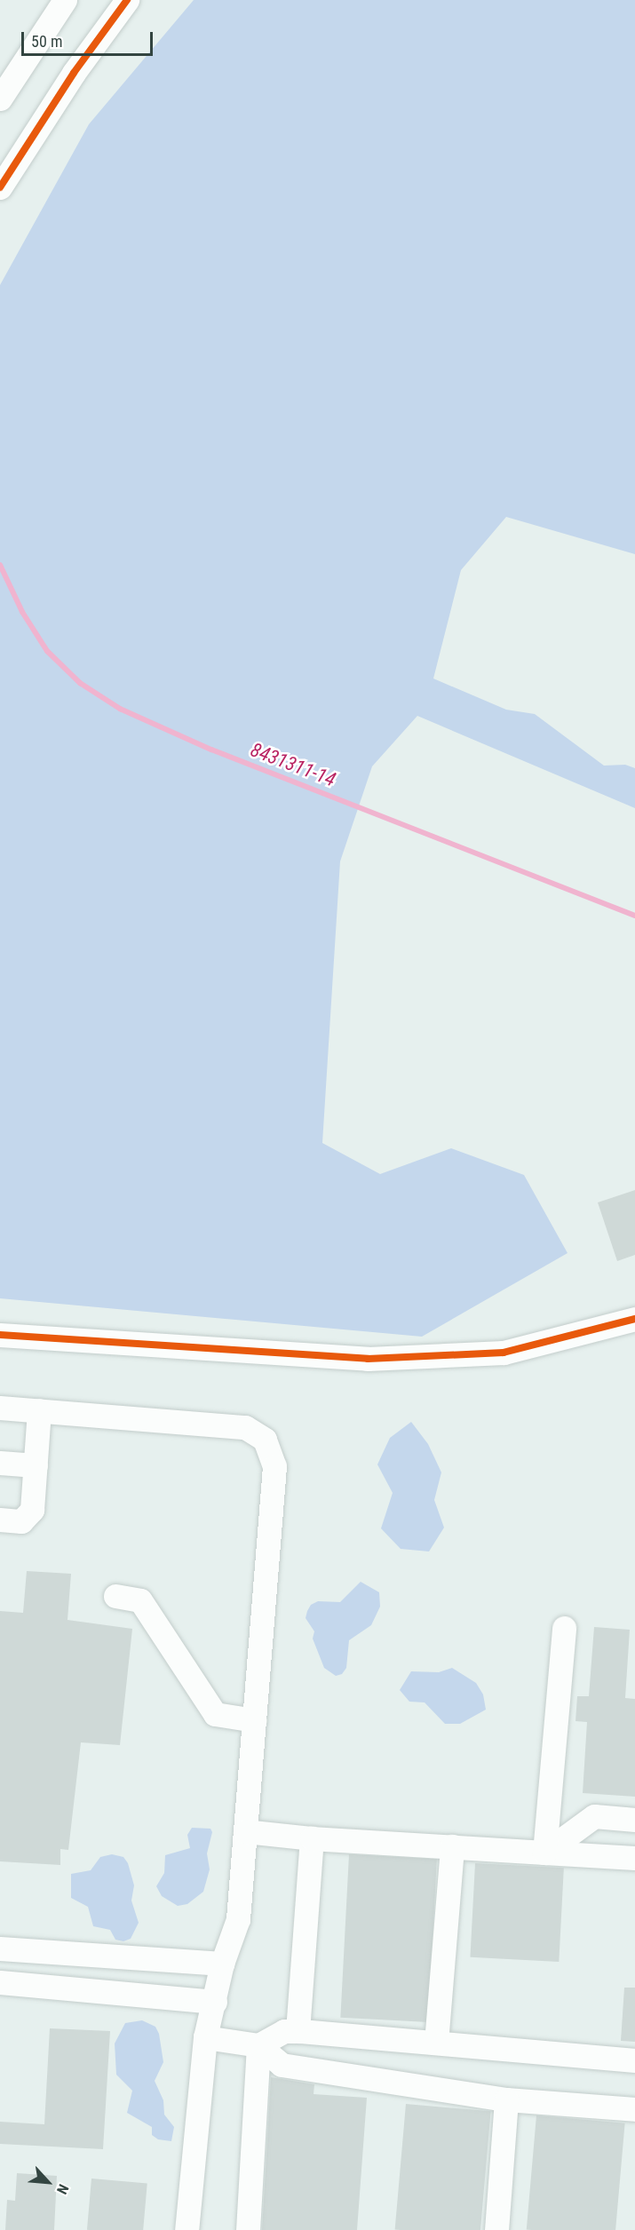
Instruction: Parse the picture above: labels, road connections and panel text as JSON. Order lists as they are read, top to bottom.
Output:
{
  "water": ["8431311-14"],
  "scale_bar": "50 m",
  "north": "bottom right"
}
